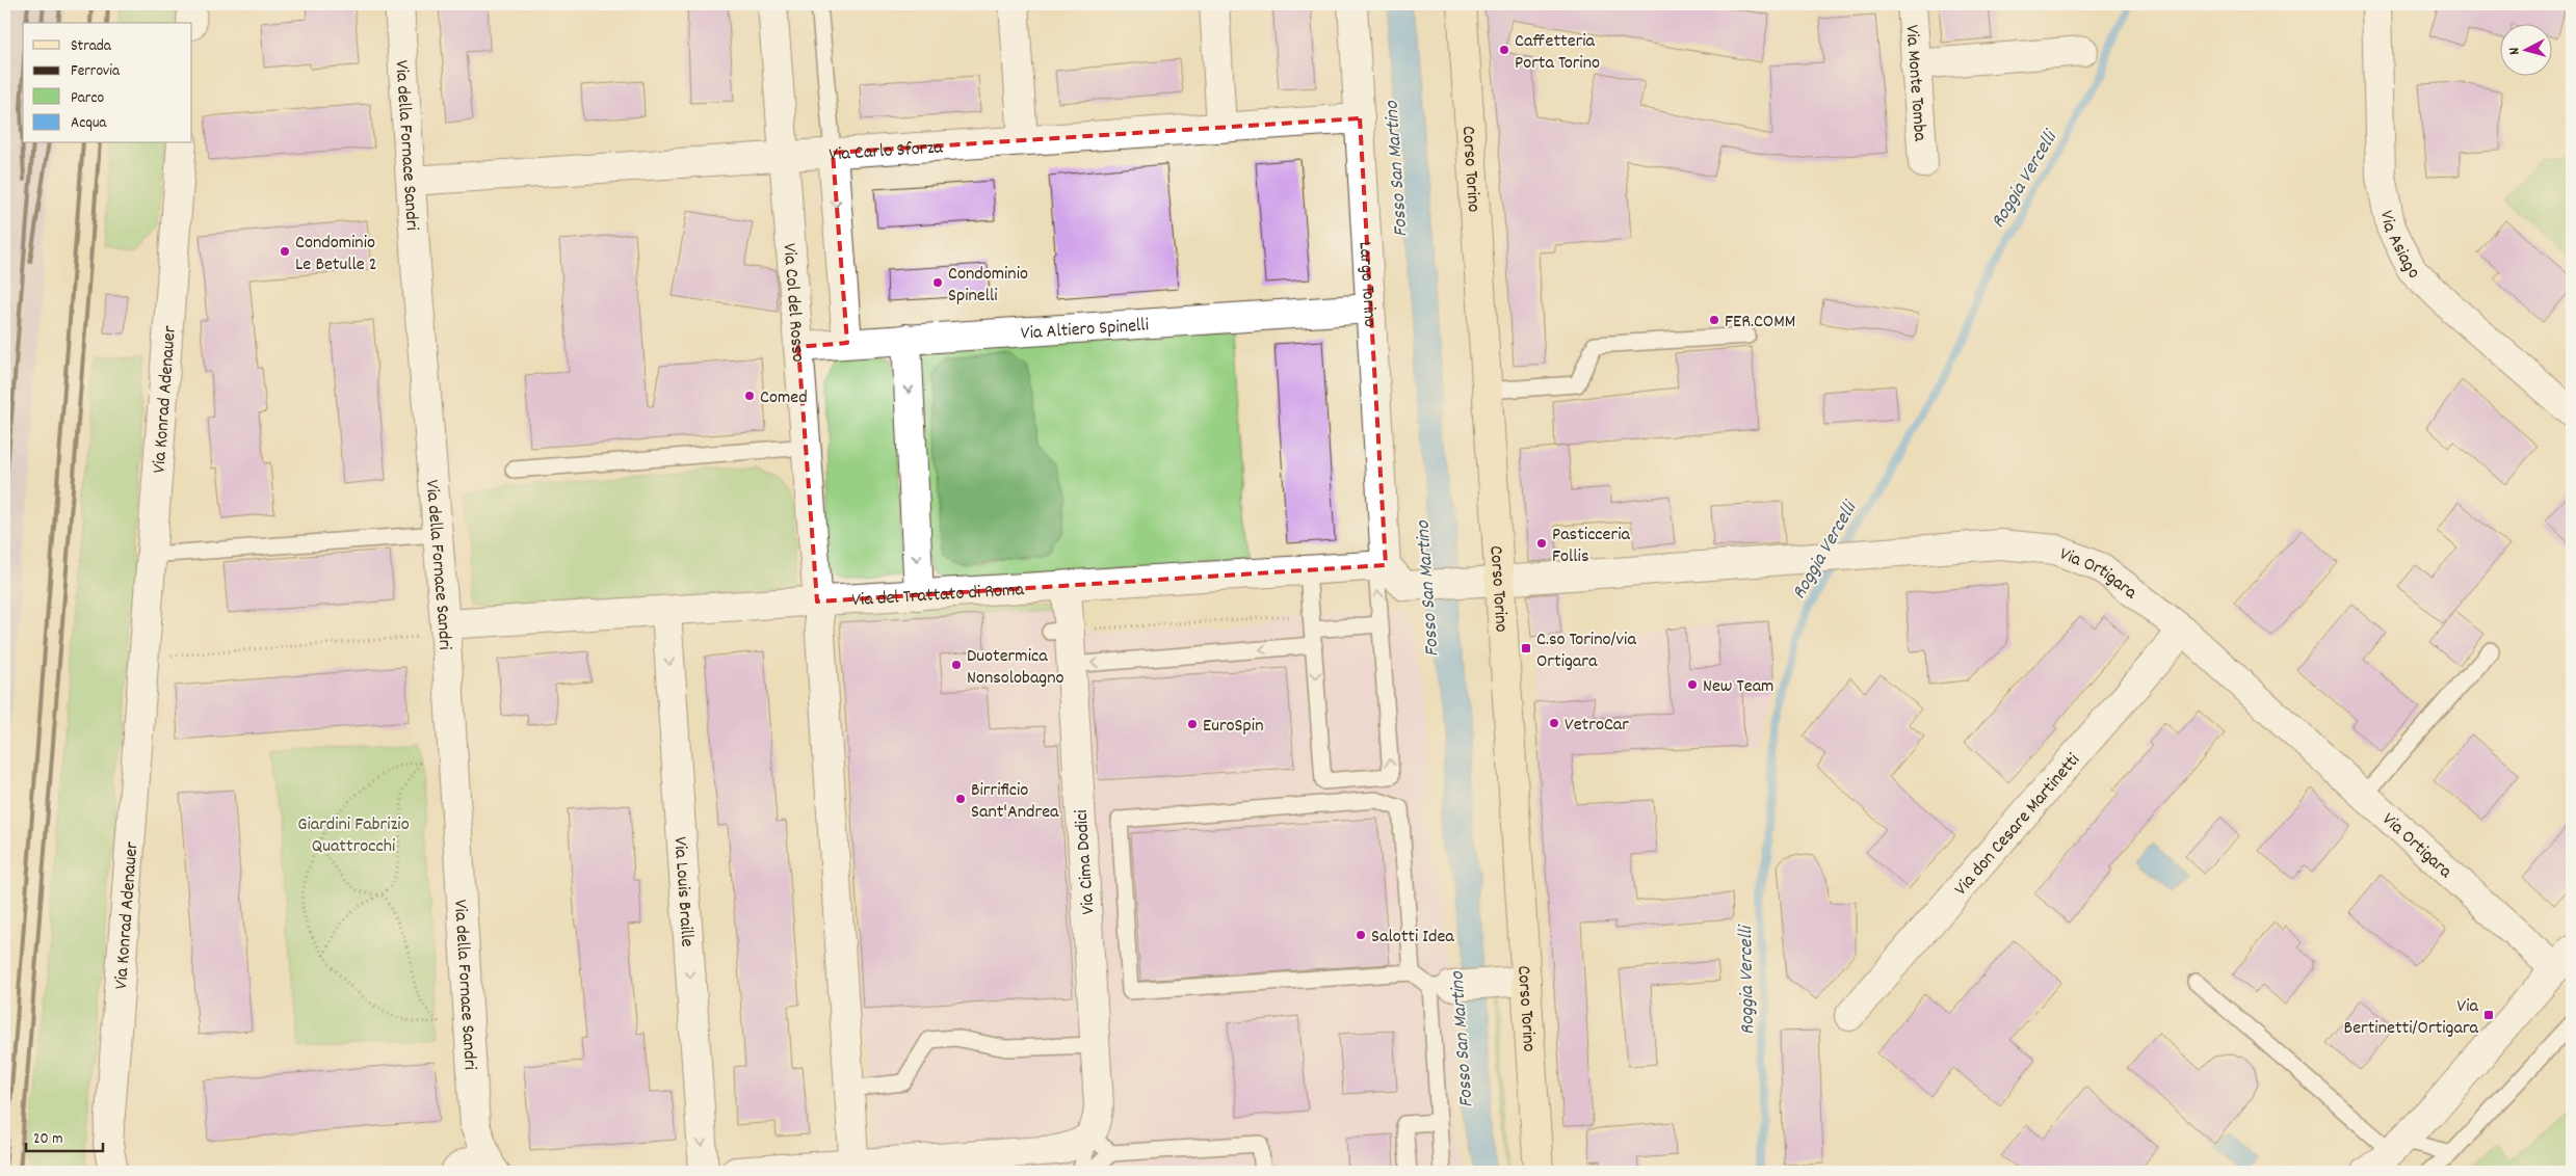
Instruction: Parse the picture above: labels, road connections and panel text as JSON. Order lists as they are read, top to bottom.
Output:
{
  "streets": {
    "main road": ["Corso Torino"],
    "street": [
      "Via Monte Tomba",
      "Via della Fornace Sandri",
      "Via Carlo Sforza",
      "Via Asiago",
      "Largo Torino",
      "Via Col del Rosso",
      "Via Altiero Spinelli",
      "Via Konrad Adenauer",
      "Via Ortigara",
      "Via del Trattato di Roma",
      "Via don Cesare Martinetti",
      "Via Cima Dodici",
      "Via Louis Braille"
    ]
  },
  "crossings": [
    ["Via della Fornace Sandri", "Via Carlo Sforza"],
    ["Via della Fornace Sandri", "Via del Trattato di Roma"],
    ["Via Carlo Sforza", "Largo Torino"],
    ["Via Carlo Sforza", "Via Col del Rosso"],
    ["Corso Torino", "Via Ortigara"],
    ["Largo Torino", "Via Altiero Spinelli"],
    ["Largo Torino", "Via Ortigara"],
    ["Largo Torino", "Via del Trattato di Roma"],
    ["Via Col del Rosso", "Via Altiero Spinelli"],
    ["Via Col del Rosso", "Via del Trattato di Roma"],
    ["Via Ortigara", "Via del Trattato di Roma"],
    ["Via Ortigara", "Via don Cesare Martinetti"],
    ["Via del Trattato di Roma", "Via Cima Dodici"],
    ["Via del Trattato di Roma", "Via Louis Braille"]
  ],
  "one_way": ["Via Louis Braille"],
  "water": ["Fosso San Martino", "Roggia Vercelli"],
  "parks": ["Giardini Fabrizio Quattrocchi"],
  "places": {
    "other": [
      "Caffetteria Porta Torino",
      "Condominio Le Betulle 2",
      "Condominio Spinelli",
      "FER.COMM",
      "Comed",
      "Pasticceria Follis",
      "Duotermica Nonsolobagno",
      "New Team",
      "VetroCar",
      "EuroSpin",
      "Birrificio Sant'Andrea",
      "Salotti Idea"
    ],
    "transit": ["C.so Torino/via Ortigara", "Via Bertinetti/Ortigara"]
  },
  "legend": [
    "Strada",
    "Ferrovia",
    "Parco",
    "Acqua"
  ],
  "scale_bar": "20 m",
  "north": "left"
}
